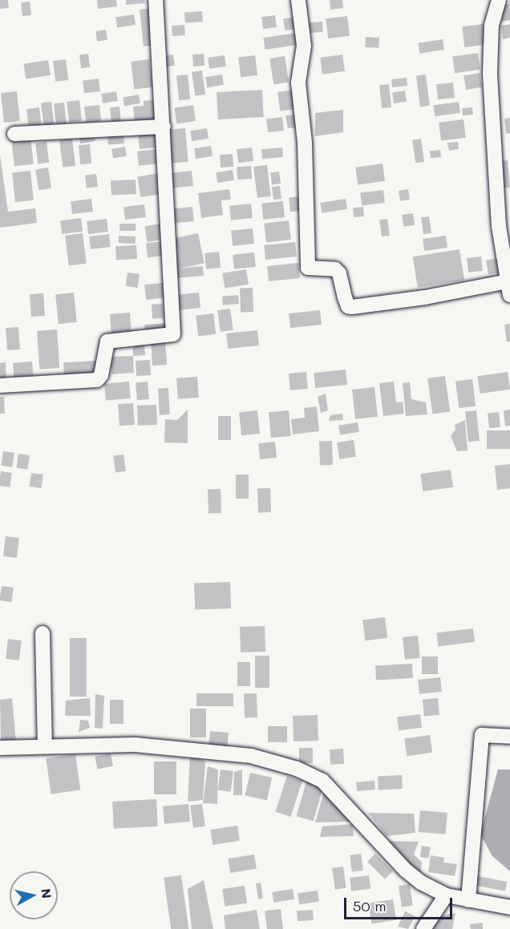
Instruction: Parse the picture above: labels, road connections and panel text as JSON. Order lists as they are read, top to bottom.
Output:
{
  "scale_bar": "50 m",
  "north": "right"
}
